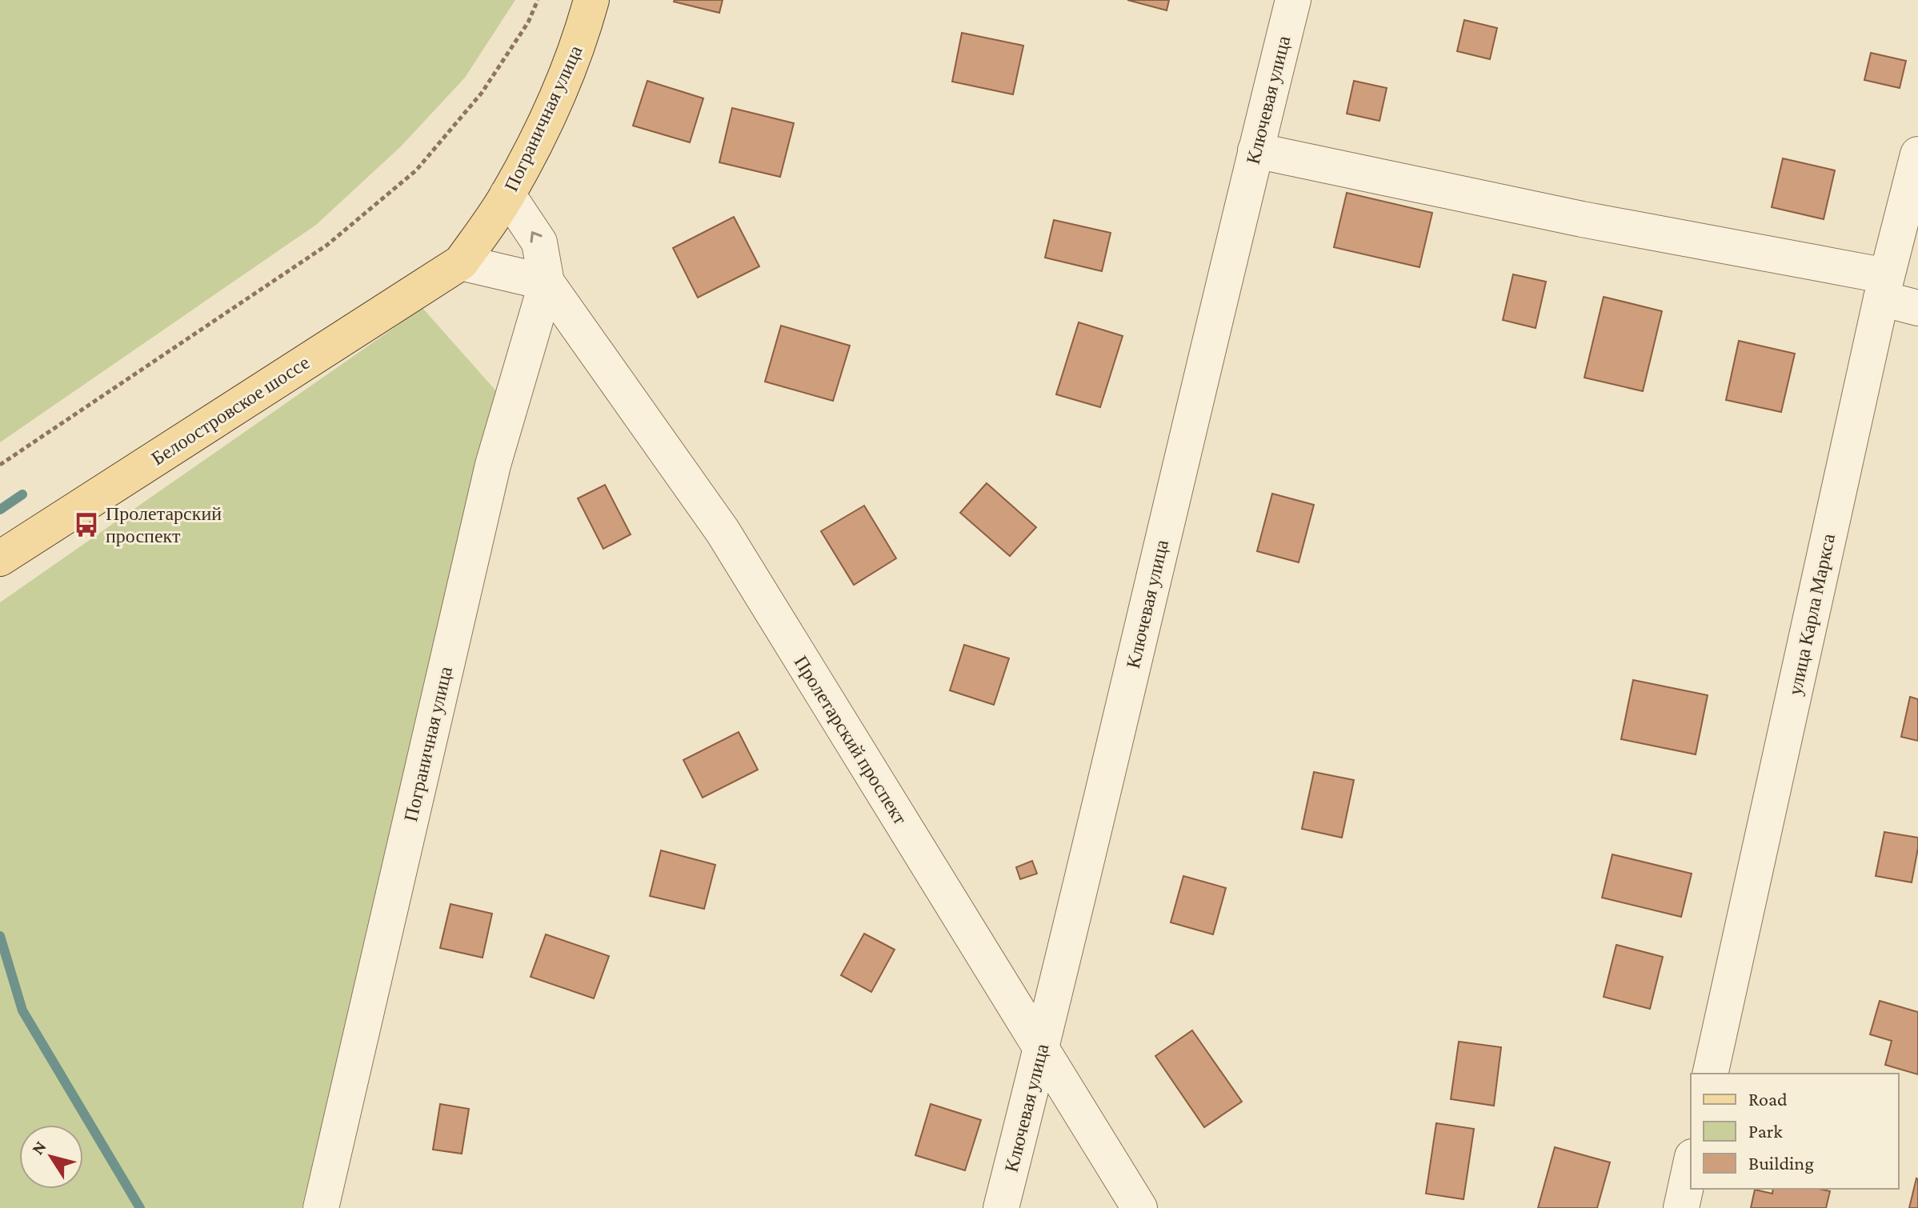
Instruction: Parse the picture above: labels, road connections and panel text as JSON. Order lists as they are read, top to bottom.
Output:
{
  "streets": {
    "main road": ["Пограничная улица", "Белоостровское шоссе"],
    "street": ["Ключевая улица", "улица Карла Маркса", "Пролетарский проспект"]
  },
  "crossings": [
    ["Ключевая улица", "Пролетарский проспект"],
    ["Пограничная улица", "Белоостровское шоссе"],
    ["Пограничная улица", "Пролетарский проспект"]
  ],
  "places": {
    "bus stop": ["Пролетарский проспект"]
  },
  "legend": ["Road", "Park", "Building"],
  "north": "top left"
}
